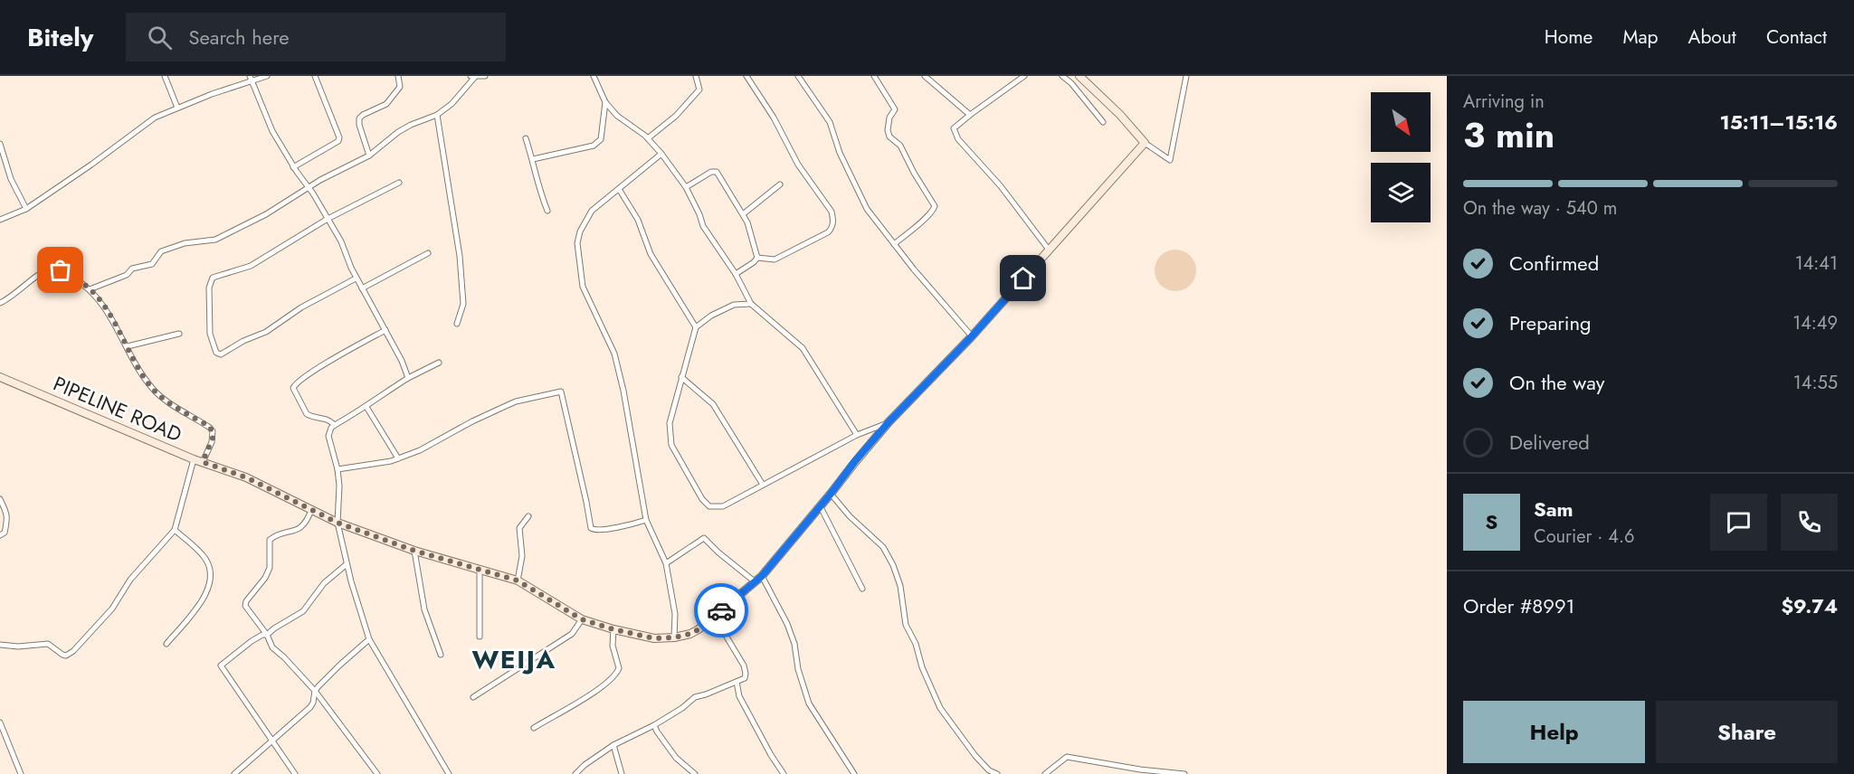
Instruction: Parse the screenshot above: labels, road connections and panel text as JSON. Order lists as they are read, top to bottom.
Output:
{
  "streets": {
    "street": ["PIPELINE ROAD"]
  },
  "districts": ["WEIJA"],
  "north": "bottom right",
  "page": {
    "header": "Bitely",
    "search": "Search here",
    "nav": [
      "Home",
      "Map",
      "About",
      "Contact"
    ],
    "heading": ["3 min", "Arriving in", "15:11–15:16"],
    "panel": [
      "Sam",
      "Courier · 4.6",
      "Order #8991",
      "$9.74"
    ],
    "bar": "On the way · 540 m",
    "list": [
      ["Confirmed", "14:41"],
      ["Preparing", "14:49"],
      ["On the way", "14:55"],
      "Delivered"
    ],
    "round": "S",
    "buttons": ["Help", "Share"]
  }
}
